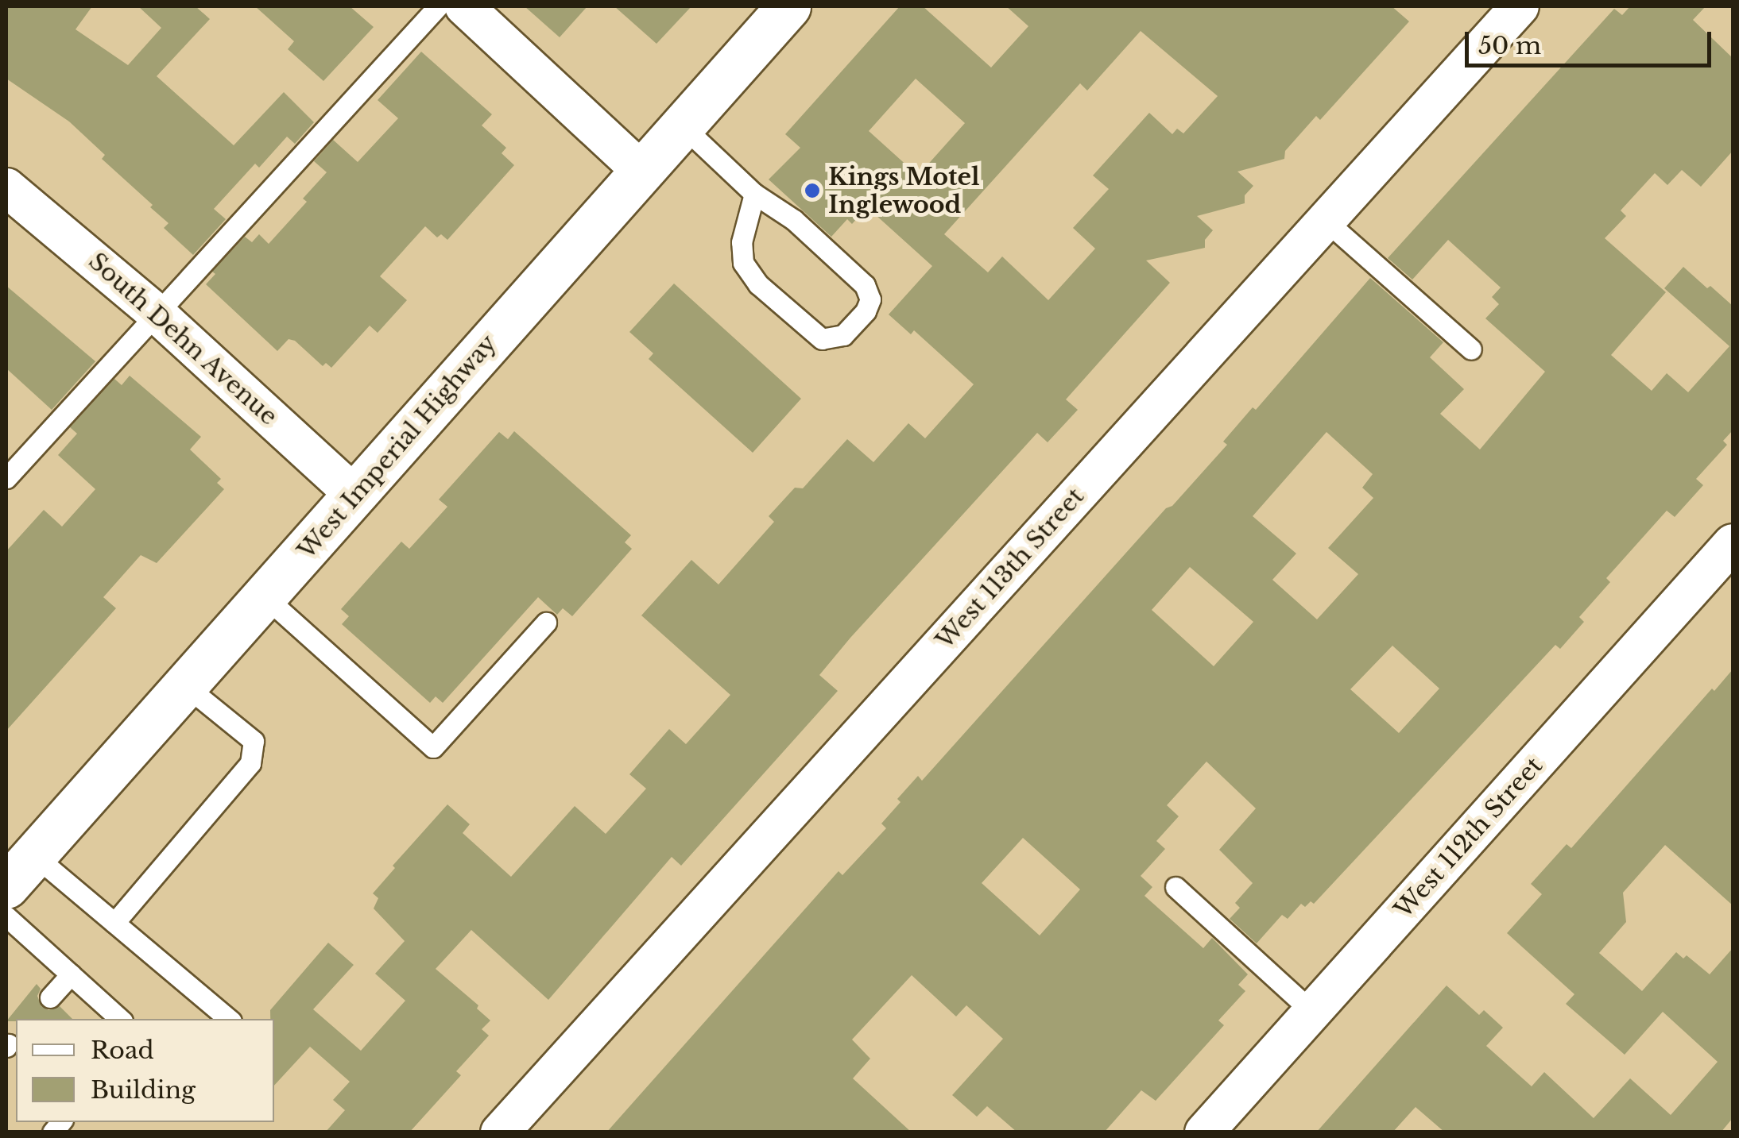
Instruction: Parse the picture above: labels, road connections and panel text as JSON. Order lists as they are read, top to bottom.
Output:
{
  "streets": {
    "main road": ["West Imperial Highway"],
    "street": ["South Dehn Avenue", "West 113th Street", "West 112th Street"]
  },
  "crossings": [
    ["South Dehn Avenue", "West Imperial Highway"]
  ],
  "places": ["Kings Motel Inglewood"],
  "legend": ["Road", "Building"],
  "scale_bar": "50 m"
}
